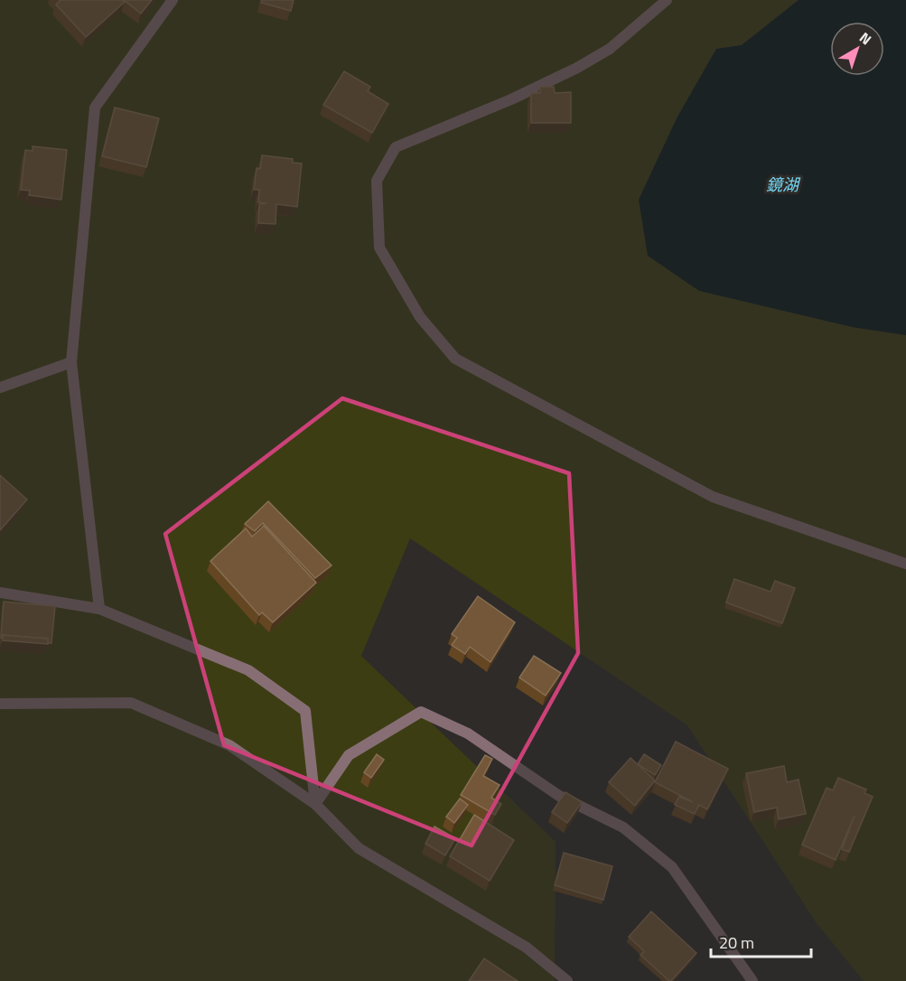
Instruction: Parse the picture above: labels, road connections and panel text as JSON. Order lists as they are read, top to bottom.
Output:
{
  "water": ["鏡湖"],
  "scale_bar": "20 m",
  "north": "top right"
}
